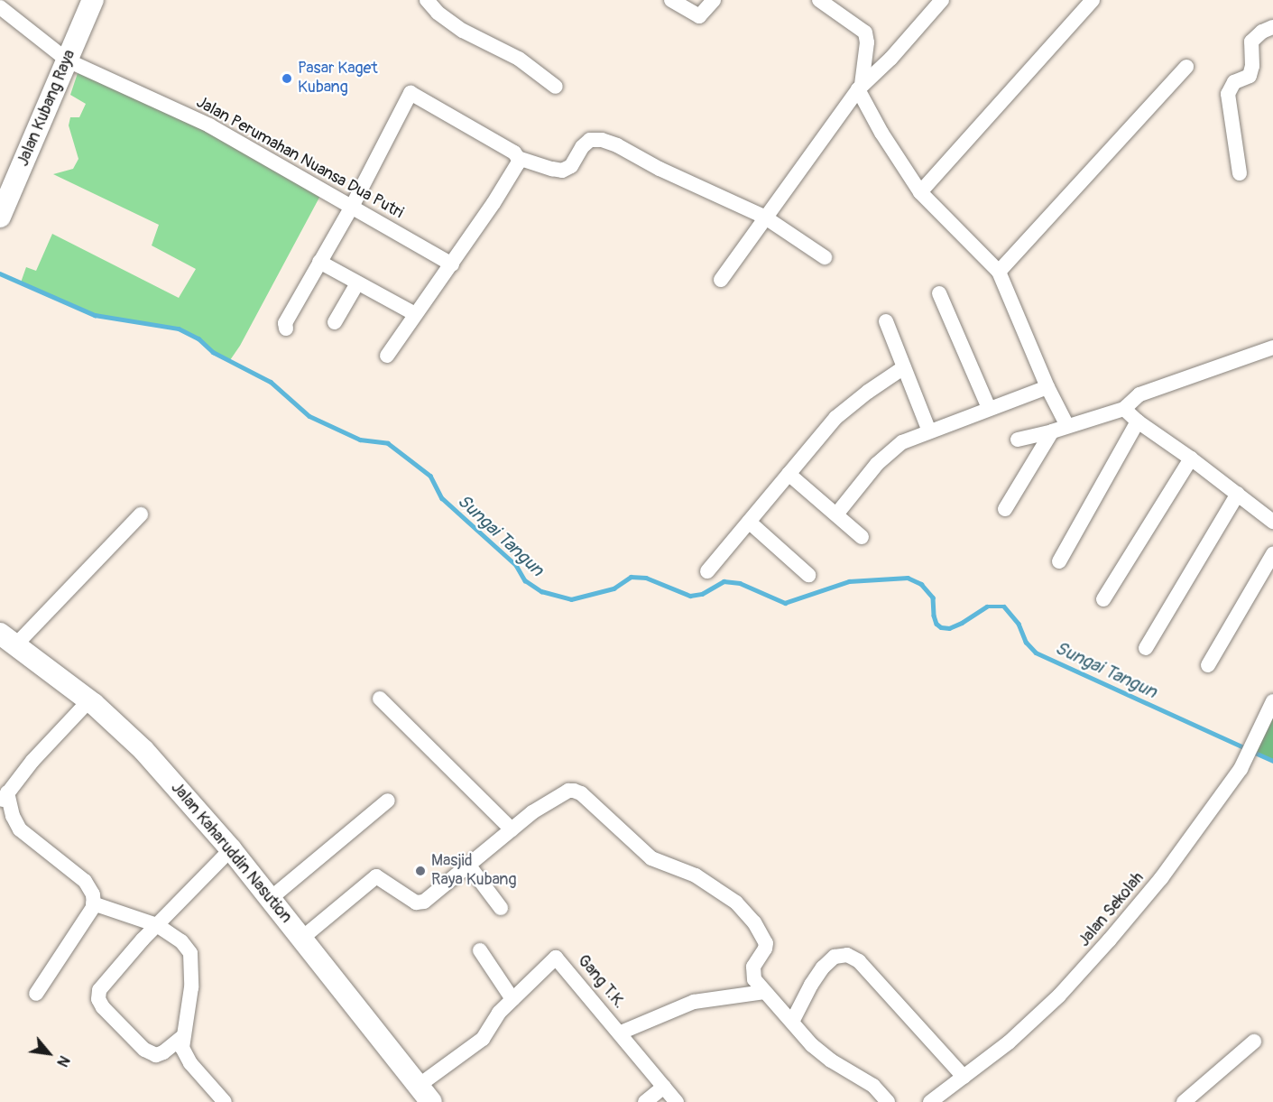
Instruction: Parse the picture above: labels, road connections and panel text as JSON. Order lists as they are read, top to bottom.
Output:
{
  "streets": {
    "highway": ["Jalan Kubang Raya", "Jalan Kaharuddin Nasution"],
    "street": ["Jalan Perumahan Nuansa Dua Putri", "Jalan Sekolah", "Gang T.K."]
  },
  "crossings": [
    ["Jalan Kubang Raya", "Jalan Perumahan Nuansa Dua Putri"],
    ["Jalan Kaharuddin Nasution", "Gang T.K."]
  ],
  "water": ["Sungai Tangun"],
  "places": ["Pasar Kaget Kubang", "Masjid Raya Kubang"],
  "north": "bottom right"
}
